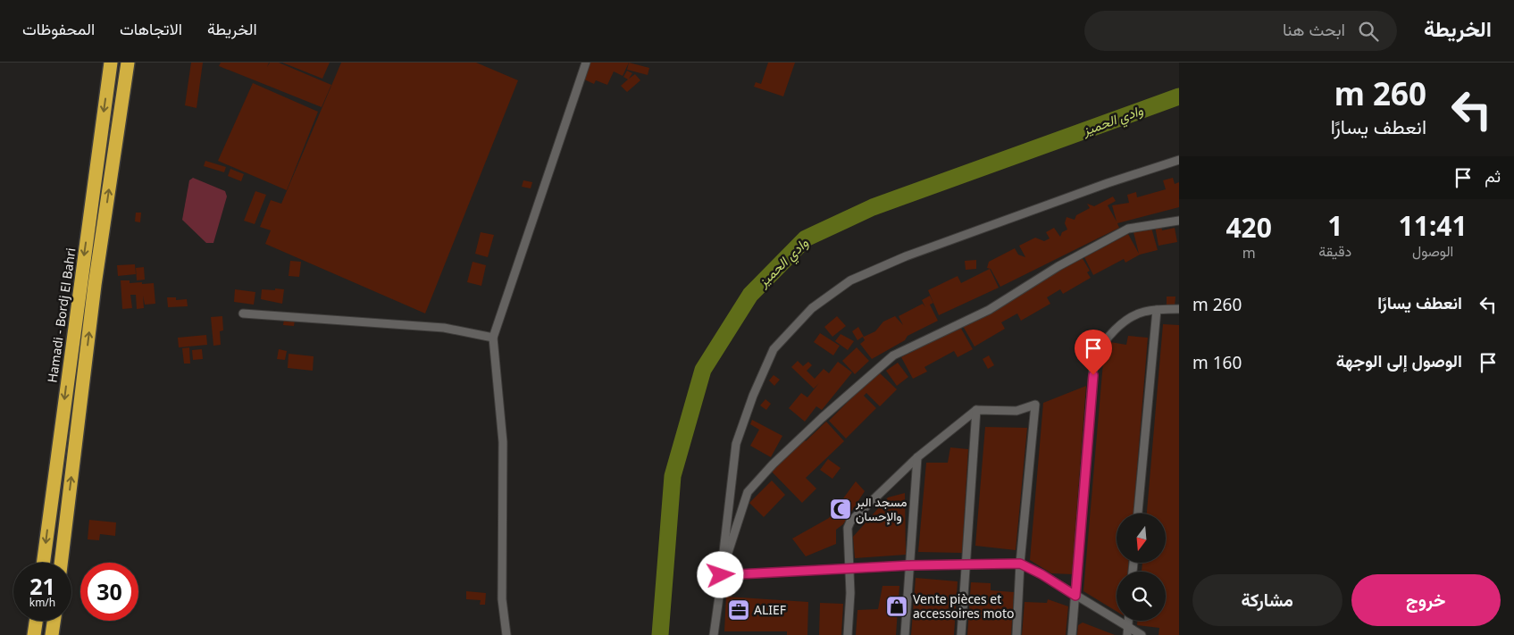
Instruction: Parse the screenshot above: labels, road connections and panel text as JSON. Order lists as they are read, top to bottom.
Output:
{
  "streets": {
    "highway": ["Hamadi - Bordj El Bahri"]
  },
  "water": ["وادي الحميز"],
  "places": {
    "mosque": ["مسجد البر والإحسان"],
    "shop": ["Vente pièces et accessoires moto"],
    "office": ["ALIEF"]
  },
  "north": "bottom",
  "page": {
    "header": "الخريطة",
    "search": "ابحث هنا",
    "nav": ["الخريطة", "الاتجاهات", "المحفوظات"],
    "turn": ["260 m", "انعطف يسارًا"],
    "then": "ثم",
    "eta": [
      "11:41",
      "الوصول",
      "1",
      "دقيقة",
      "420",
      "m"
    ],
    "list": [
      {
        "name": "انعطف يسارًا",
        "value": "260 m"
      },
      {
        "name": "الوصول إلى الوجهة",
        "value": "160 m"
      }
    ],
    "speed": "21 km/h",
    "limit": "30",
    "buttons": ["خروج", "مشاركة"]
  }
}
